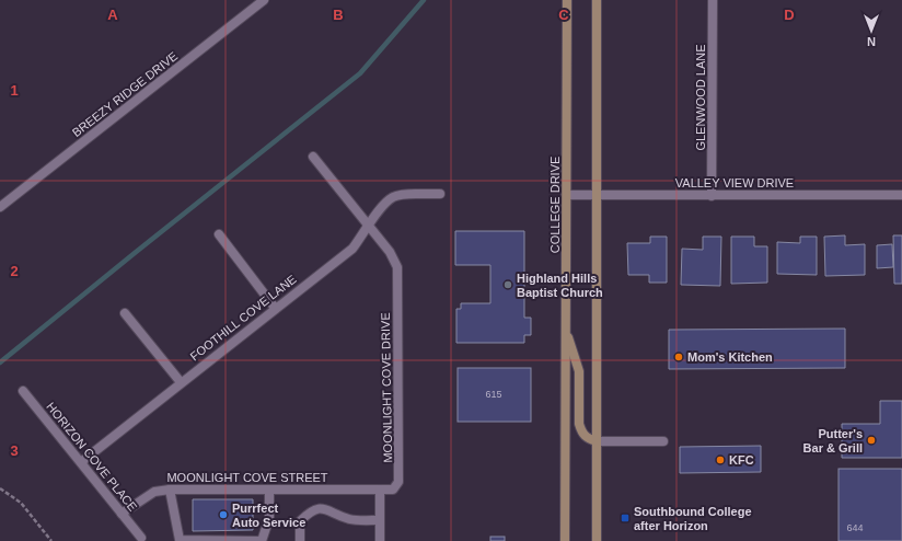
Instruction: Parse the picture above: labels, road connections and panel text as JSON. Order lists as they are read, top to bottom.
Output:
{
  "streets": {
    "main road": ["COLLEGE DRIVE"],
    "street": [
      "BREEZY RIDGE DRIVE",
      "GLENWOOD LANE",
      "VALLEY VIEW DRIVE",
      "FOOTHILL COVE LANE",
      "MOONLIGHT COVE DRIVE",
      "HORIZON COVE PLACE",
      "MOONLIGHT COVE STREET"
    ]
  },
  "crossings": [
    ["GLENWOOD LANE", "VALLEY VIEW DRIVE"],
    ["VALLEY VIEW DRIVE", "COLLEGE DRIVE"],
    ["FOOTHILL COVE LANE", "MOONLIGHT COVE DRIVE"],
    ["FOOTHILL COVE LANE", "HORIZON COVE PLACE"],
    ["MOONLIGHT COVE DRIVE", "MOONLIGHT COVE STREET"],
    ["HORIZON COVE PLACE", "MOONLIGHT COVE STREET"]
  ],
  "places": {
    "other": [
      "Highland Hills Baptist Church",
      "Mom's Kitchen",
      "Putter's Bar & Grill",
      "KFC",
      "Purrfect Auto Service"
    ],
    "transit": ["Southbound College after Horizon"]
  },
  "house_numbers": ["615", "644"],
  "north": "bottom",
  "grid": {
    "columns": [
      "A",
      "B",
      "C",
      "D"
    ],
    "rows": ["1", "2", "3"]
  }
}
